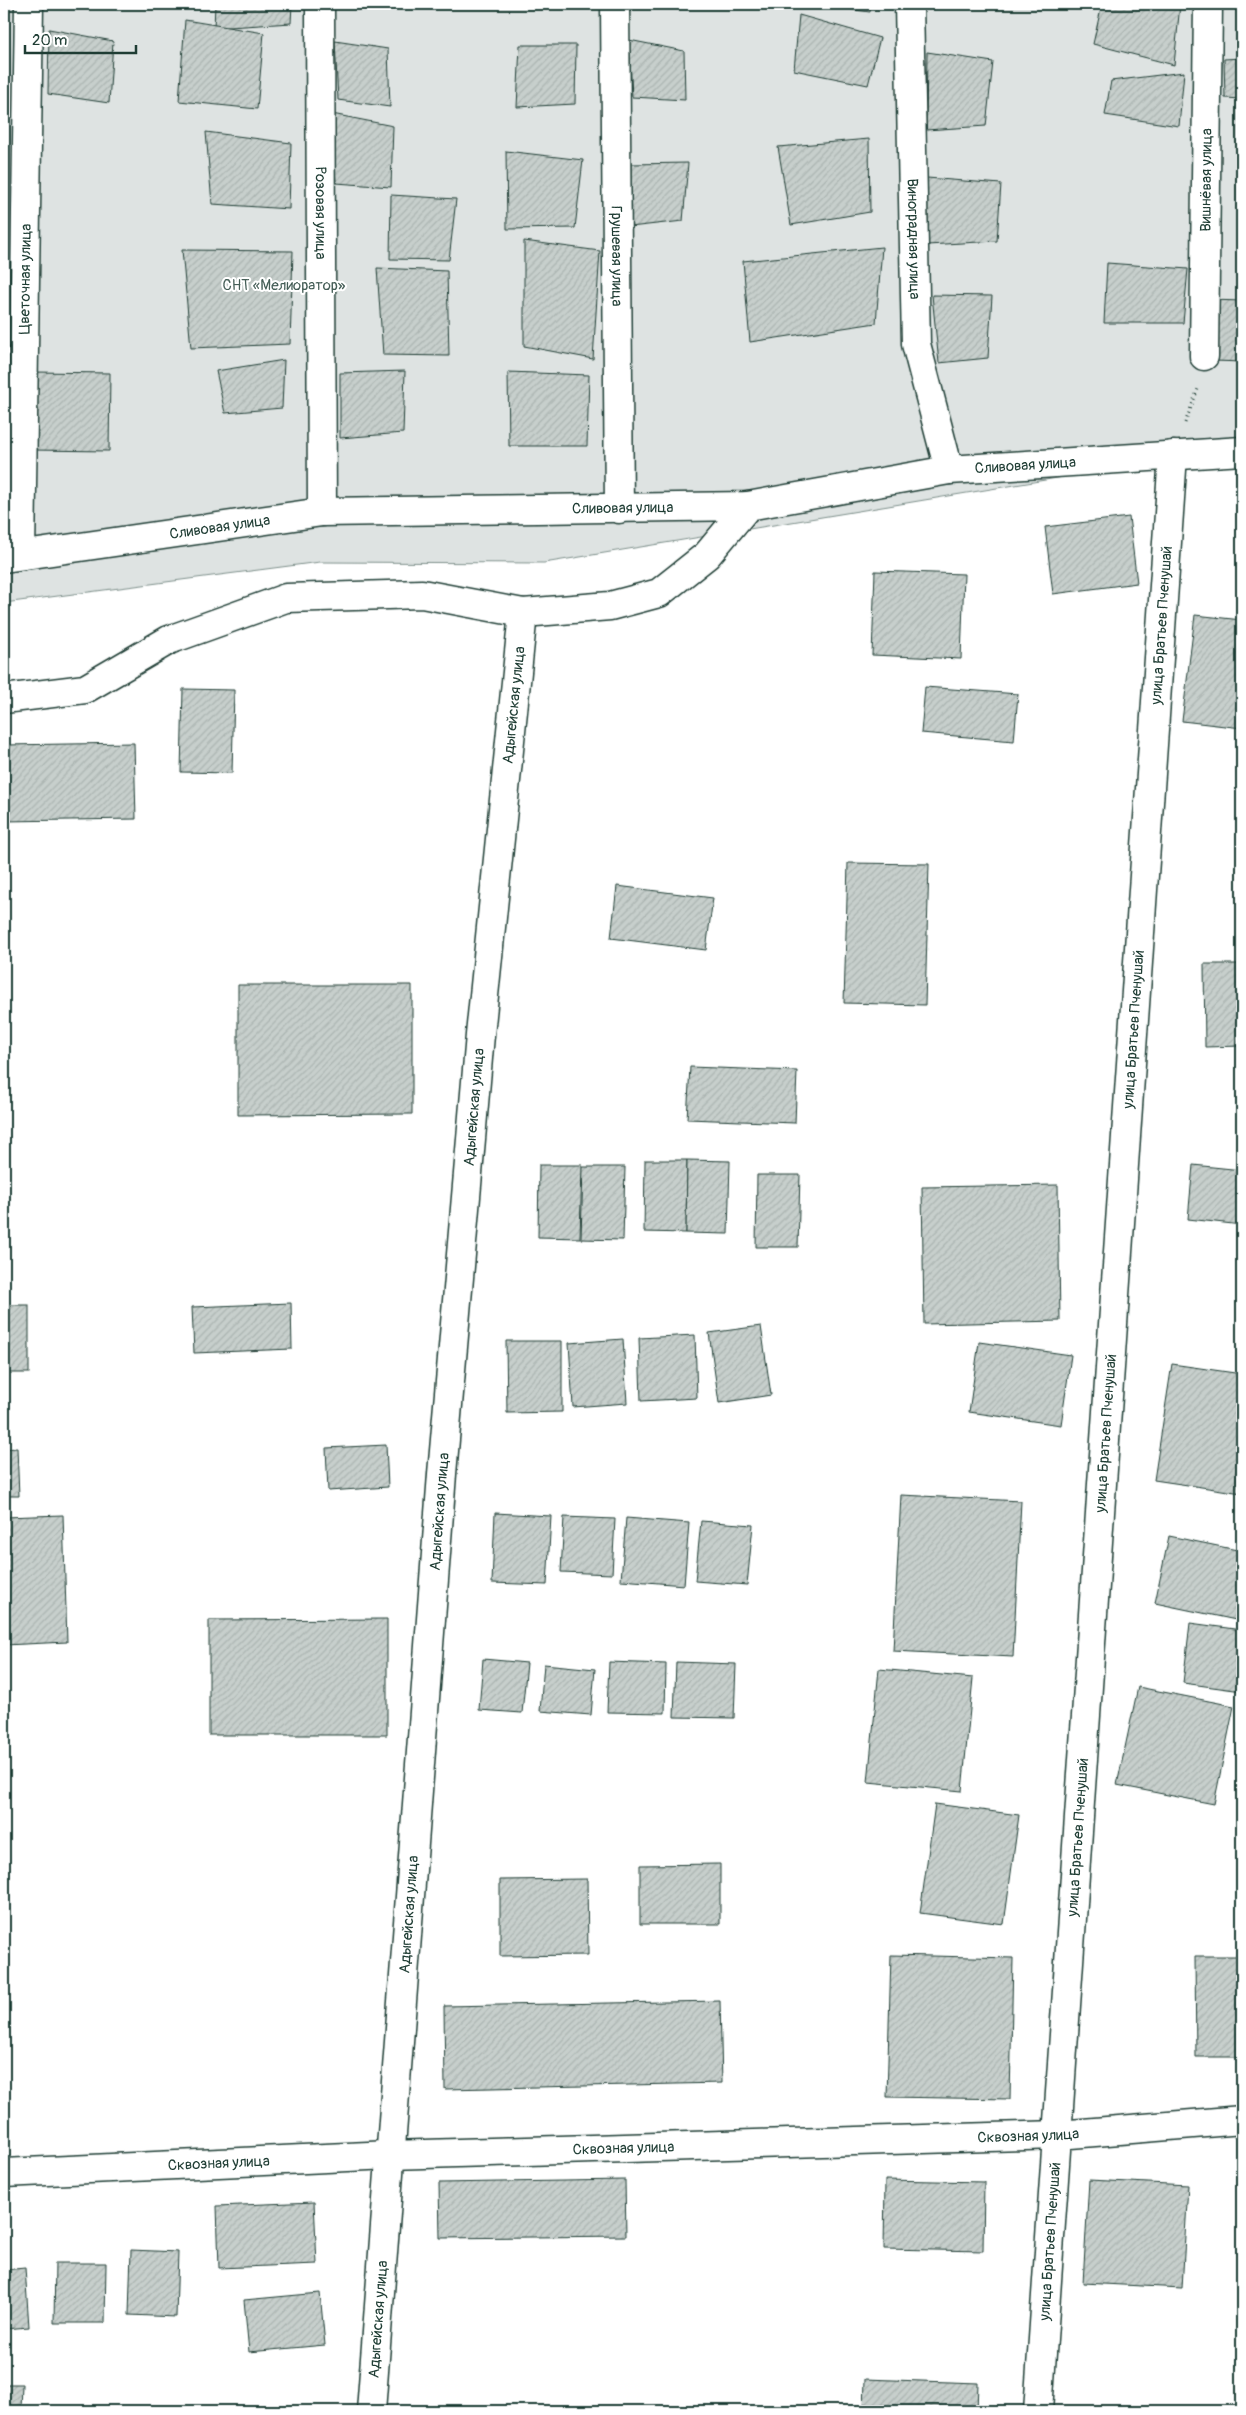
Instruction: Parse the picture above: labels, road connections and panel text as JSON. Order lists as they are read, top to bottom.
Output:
{
  "streets": {
    "street": [
      "Вишнёвая улица",
      "Розовая улица",
      "Виноградная улица",
      "Грушевая улица",
      "Цветочная улица",
      "Сливовая улица",
      "улица Братьев Пченушай",
      "Адыгейская улица",
      "Сквозная улица"
    ]
  },
  "crossings": [
    ["Розовая улица", "Сливовая улица"],
    ["Виноградная улица", "Сливовая улица"],
    ["Грушевая улица", "Сливовая улица"],
    ["Цветочная улица", "Сливовая улица"],
    ["Сливовая улица", "улица Братьев Пченушай"],
    ["улица Братьев Пченушай", "Сквозная улица"],
    ["Адыгейская улица", "Сквозная улица"]
  ],
  "parks": ["СНТ «Мелиоратор»"],
  "scale_bar": "20 m"
}
